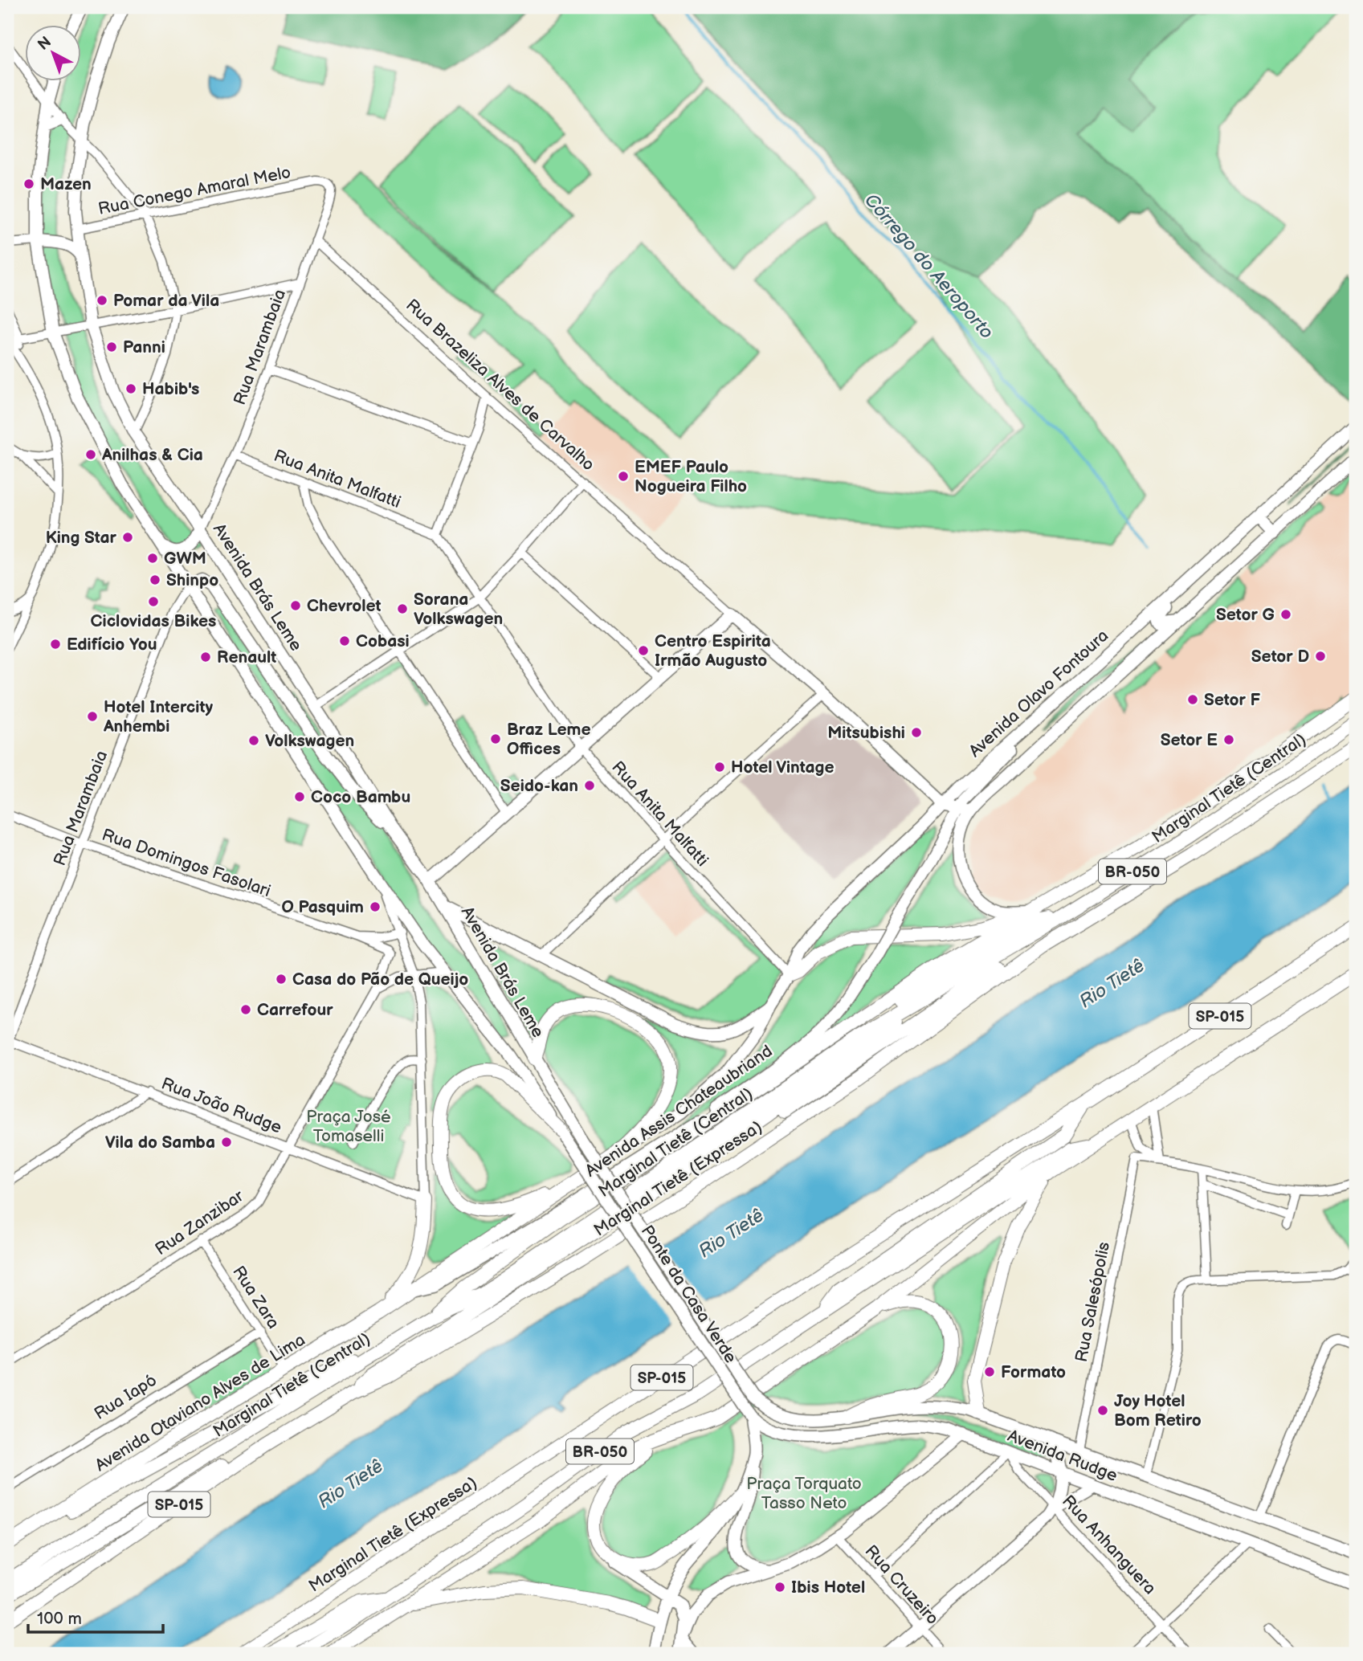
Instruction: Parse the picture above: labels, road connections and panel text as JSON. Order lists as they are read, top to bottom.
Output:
{
  "streets": {
    "highway": [
      "Marginal Tietê (Central)",
      "BR-050",
      "SP-015",
      "Marginal Tietê (Expressa)",
      "Avenida Otaviano Alves de Lima"
    ],
    "main road": [
      "Rua Brazeliza Alves de Carvalho",
      "Avenida Brás Leme",
      "Avenida Olavo Fontoura",
      "Avenida Assis Chateaubriand",
      "Ponte da Casa Verde",
      "Avenida Rudge"
    ],
    "street": [
      "Rua Conego Amaral Melo",
      "Rua Marambaia",
      "Rua Anita Malfatti",
      "Rua Domingos Fasolari",
      "Rua João Rudge",
      "Rua Zanzibar",
      "Rua Zara",
      "Rua Salesópolis",
      "Rua Iapó",
      "Rua Anhanguera",
      "Rua Cruzeiro"
    ]
  },
  "crossings": [
    ["Rua Conego Amaral Melo", "Rua Marambaia"],
    ["Rua Conego Amaral Melo", "Avenida Brás Leme"],
    ["Rua Marambaia", "Rua Brazeliza Alves de Carvalho"],
    ["Rua Marambaia", "Rua Anita Malfatti"],
    ["Rua Marambaia", "Avenida Brás Leme"],
    ["Rua Marambaia", "Rua Domingos Fasolari"],
    ["Rua Marambaia", "Rua João Rudge"],
    ["Rua Brazeliza Alves de Carvalho", "Avenida Olavo Fontoura"],
    ["Rua Anita Malfatti", "Avenida Olavo Fontoura"],
    ["Avenida Brás Leme", "Ponte da Casa Verde"],
    ["Avenida Olavo Fontoura", "Avenida Assis Chateaubriand"],
    ["Rua Domingos Fasolari", "Rua Zanzibar"],
    ["SP-015", "Marginal Tietê (Expressa)"],
    ["Rua João Rudge", "Rua Zanzibar"],
    ["Avenida Assis Chateaubriand", "Avenida Otaviano Alves de Lima"],
    ["Rua Zanzibar", "Rua Zara"],
    ["Ponte da Casa Verde", "Avenida Rudge"],
    ["Rua Zara", "Rua Iapó"],
    ["Rua Zara", "Avenida Otaviano Alves de Lima"],
    ["Rua Salesópolis", "Avenida Rudge"],
    ["Avenida Rudge", "Rua Anhanguera"]
  ],
  "water": ["Córrego do Aeroporto", "Rio Tietê"],
  "parks": ["Praça José Tomaselli", "Praça Torquato Tasso Neto"],
  "places": [
    "Mazen",
    "Pomar da Vila",
    "Panni",
    "Habib's",
    "Anilhas & Cia",
    "EMEF Paulo Nogueira Filho",
    "King Star",
    "GWM",
    "Shinpo",
    "Ciclovidas Bikes",
    "Chevrolet",
    "Sorana Volkswagen",
    "Setor G",
    "Cobasi",
    "Edifício You",
    "Centro Espirita Irmão Augusto",
    "Setor D",
    "Renault",
    "Setor F",
    "Hotel Intercity Anhembi",
    "Mitsubishi",
    "Braz Leme Offices",
    "Setor E",
    "Volkswagen",
    "Hotel Vintage",
    "Seido-kan",
    "Coco Bambu",
    "O Pasquim",
    "Casa do Pão de Queijo",
    "Carrefour",
    "Vila do Samba",
    "Formato",
    "Joy Hotel Bom Retiro",
    "Ibis Hotel"
  ],
  "scale_bar": "100 m",
  "north": "top left"
}
